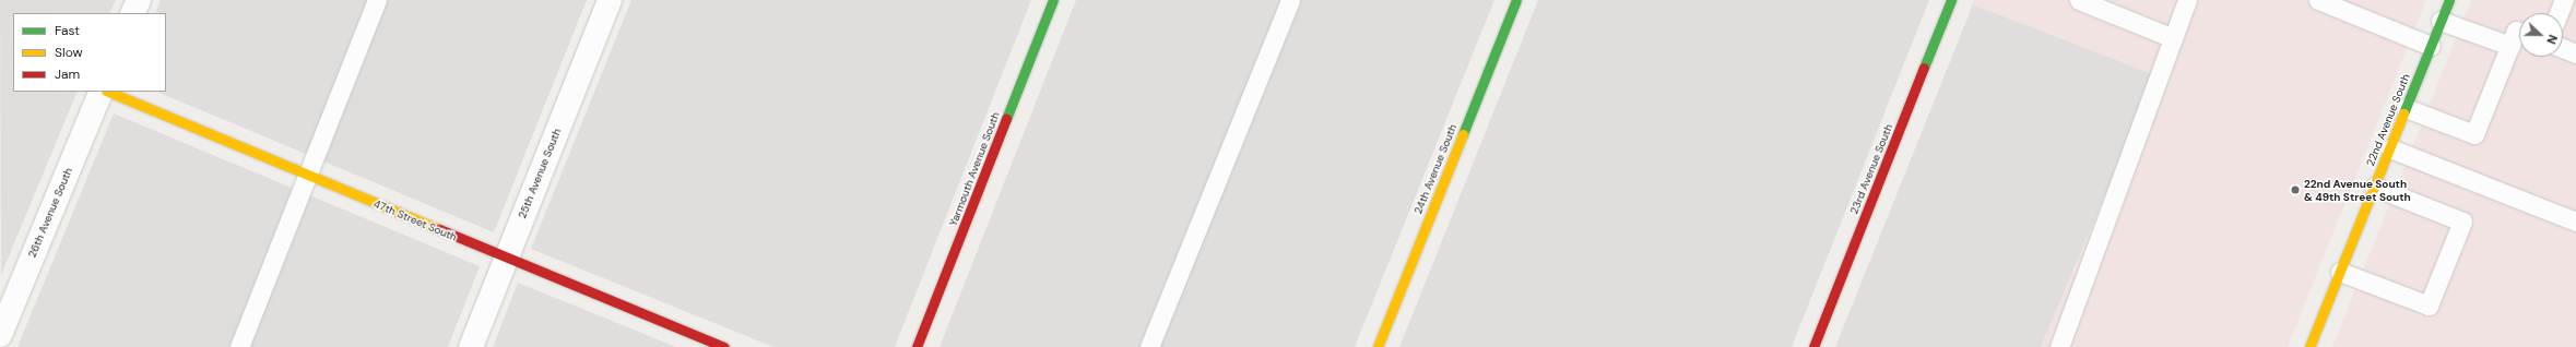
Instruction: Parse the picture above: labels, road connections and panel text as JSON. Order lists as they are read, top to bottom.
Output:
{
  "streets": {
    "street": [
      "22nd Avenue South",
      "Yarmouth Avenue South",
      "24th Avenue South",
      "23rd Avenue South",
      "25th Avenue South",
      "26th Avenue South",
      "47th Street South"
    ]
  },
  "crossings": [
    ["25th Avenue South", "47th Street South"]
  ],
  "places": ["22nd Avenue South & 49th Street South"],
  "legend": ["Fast", "Slow", "Jam"],
  "north": "right"
}
